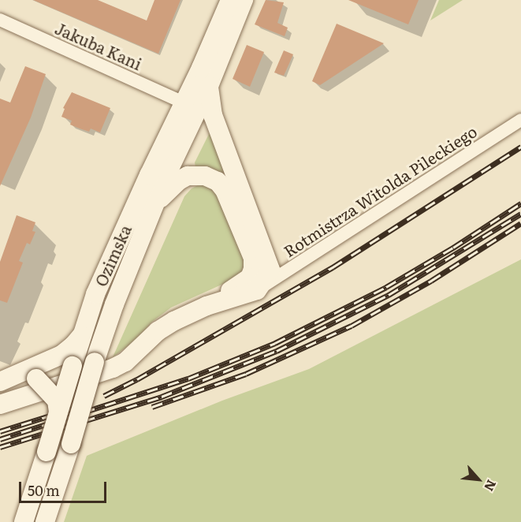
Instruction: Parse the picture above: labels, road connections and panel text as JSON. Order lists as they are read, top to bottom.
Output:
{
  "streets": {
    "main road": ["Ozimska"],
    "street": ["Jakuba Kani", "Rotmistrza Witolda Pileckiego"]
  },
  "crossings": [
    ["Jakuba Kani", "Ozimska"]
  ],
  "scale_bar": "50 m",
  "north": "bottom right"
}
